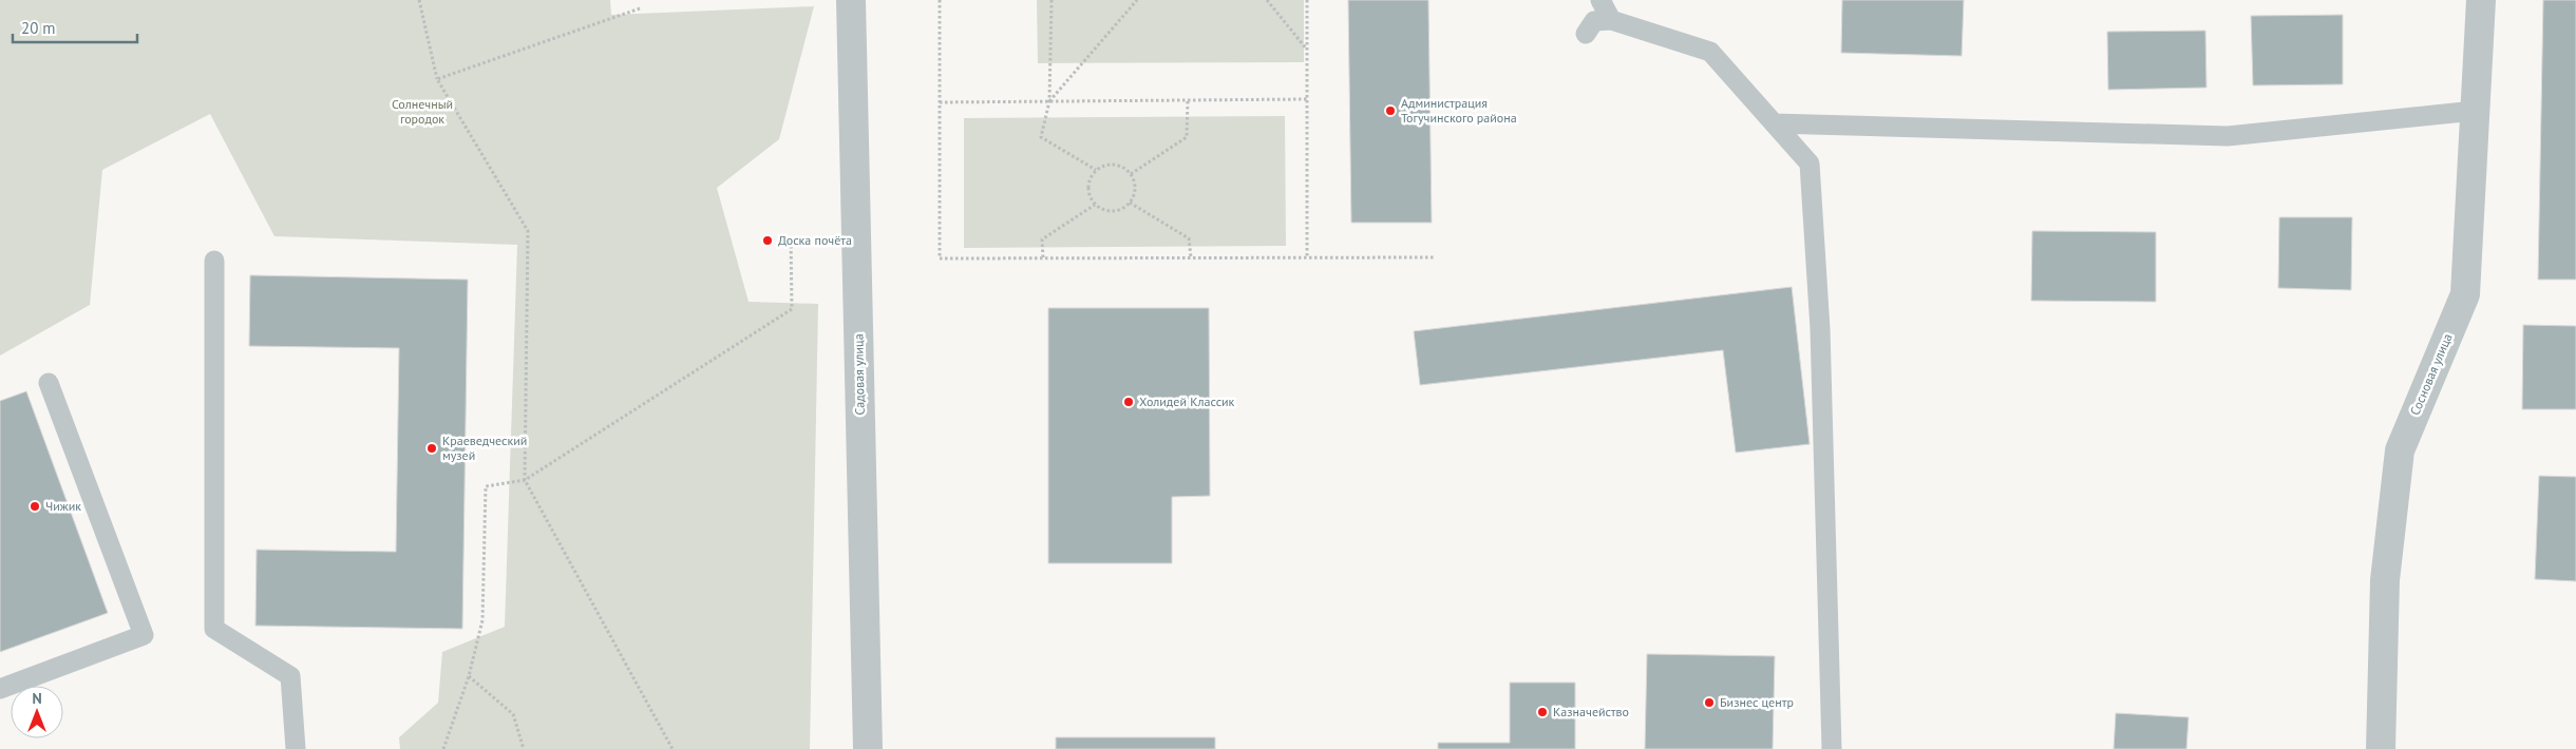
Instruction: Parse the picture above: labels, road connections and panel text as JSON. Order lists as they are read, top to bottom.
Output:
{
  "streets": {
    "street": ["Садовая улица", "Сосновая улица"]
  },
  "parks": ["Солнечный городок"],
  "places": [
    "Администрация Тогучинского района",
    "Доска почёта",
    "Холидей Классик",
    "Краеведческий музей",
    "Чижик",
    "Бизнес центр",
    "Казначейство"
  ],
  "scale_bar": "20 m",
  "north": "top"
}
